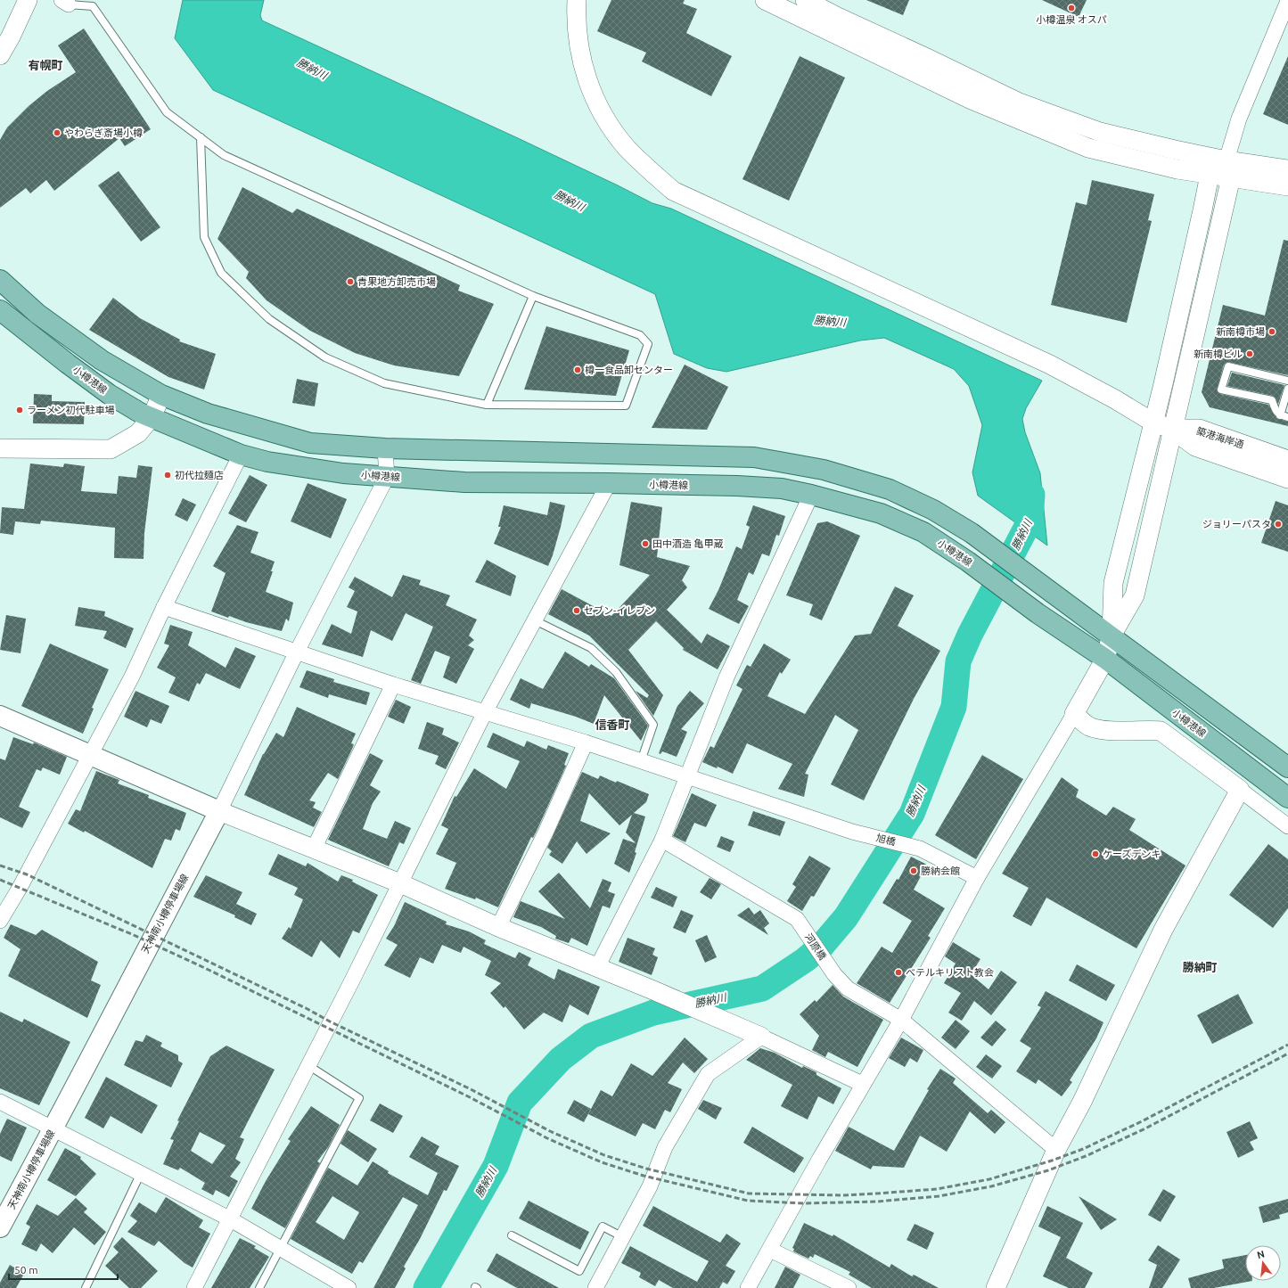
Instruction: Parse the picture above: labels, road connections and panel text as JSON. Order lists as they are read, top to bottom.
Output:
{
  "streets": {
    "main road": ["小樽港線", "天神南小樽停車場線"],
    "street": ["築港海岸通", "旭橋", "河原橋"]
  },
  "districts": ["有幌町", "信香町", "勝納町"],
  "water": ["勝納川"],
  "places": [
    "小樽温泉 オスパ",
    "やわらぎ斎場小樽",
    "青果地方卸売市場",
    "新南樽市場",
    "新南樽ビル",
    "樽一食品卸センター",
    "ラーメン初代駐車場",
    "初代拉麵店",
    "ジョリーパスタ",
    "田中酒造 亀甲蔵",
    "セブン-イレブン",
    "ケーズデンキ",
    "勝納会館",
    "べテルキリスト教会"
  ],
  "scale_bar": "50 m",
  "north": "top"
}
